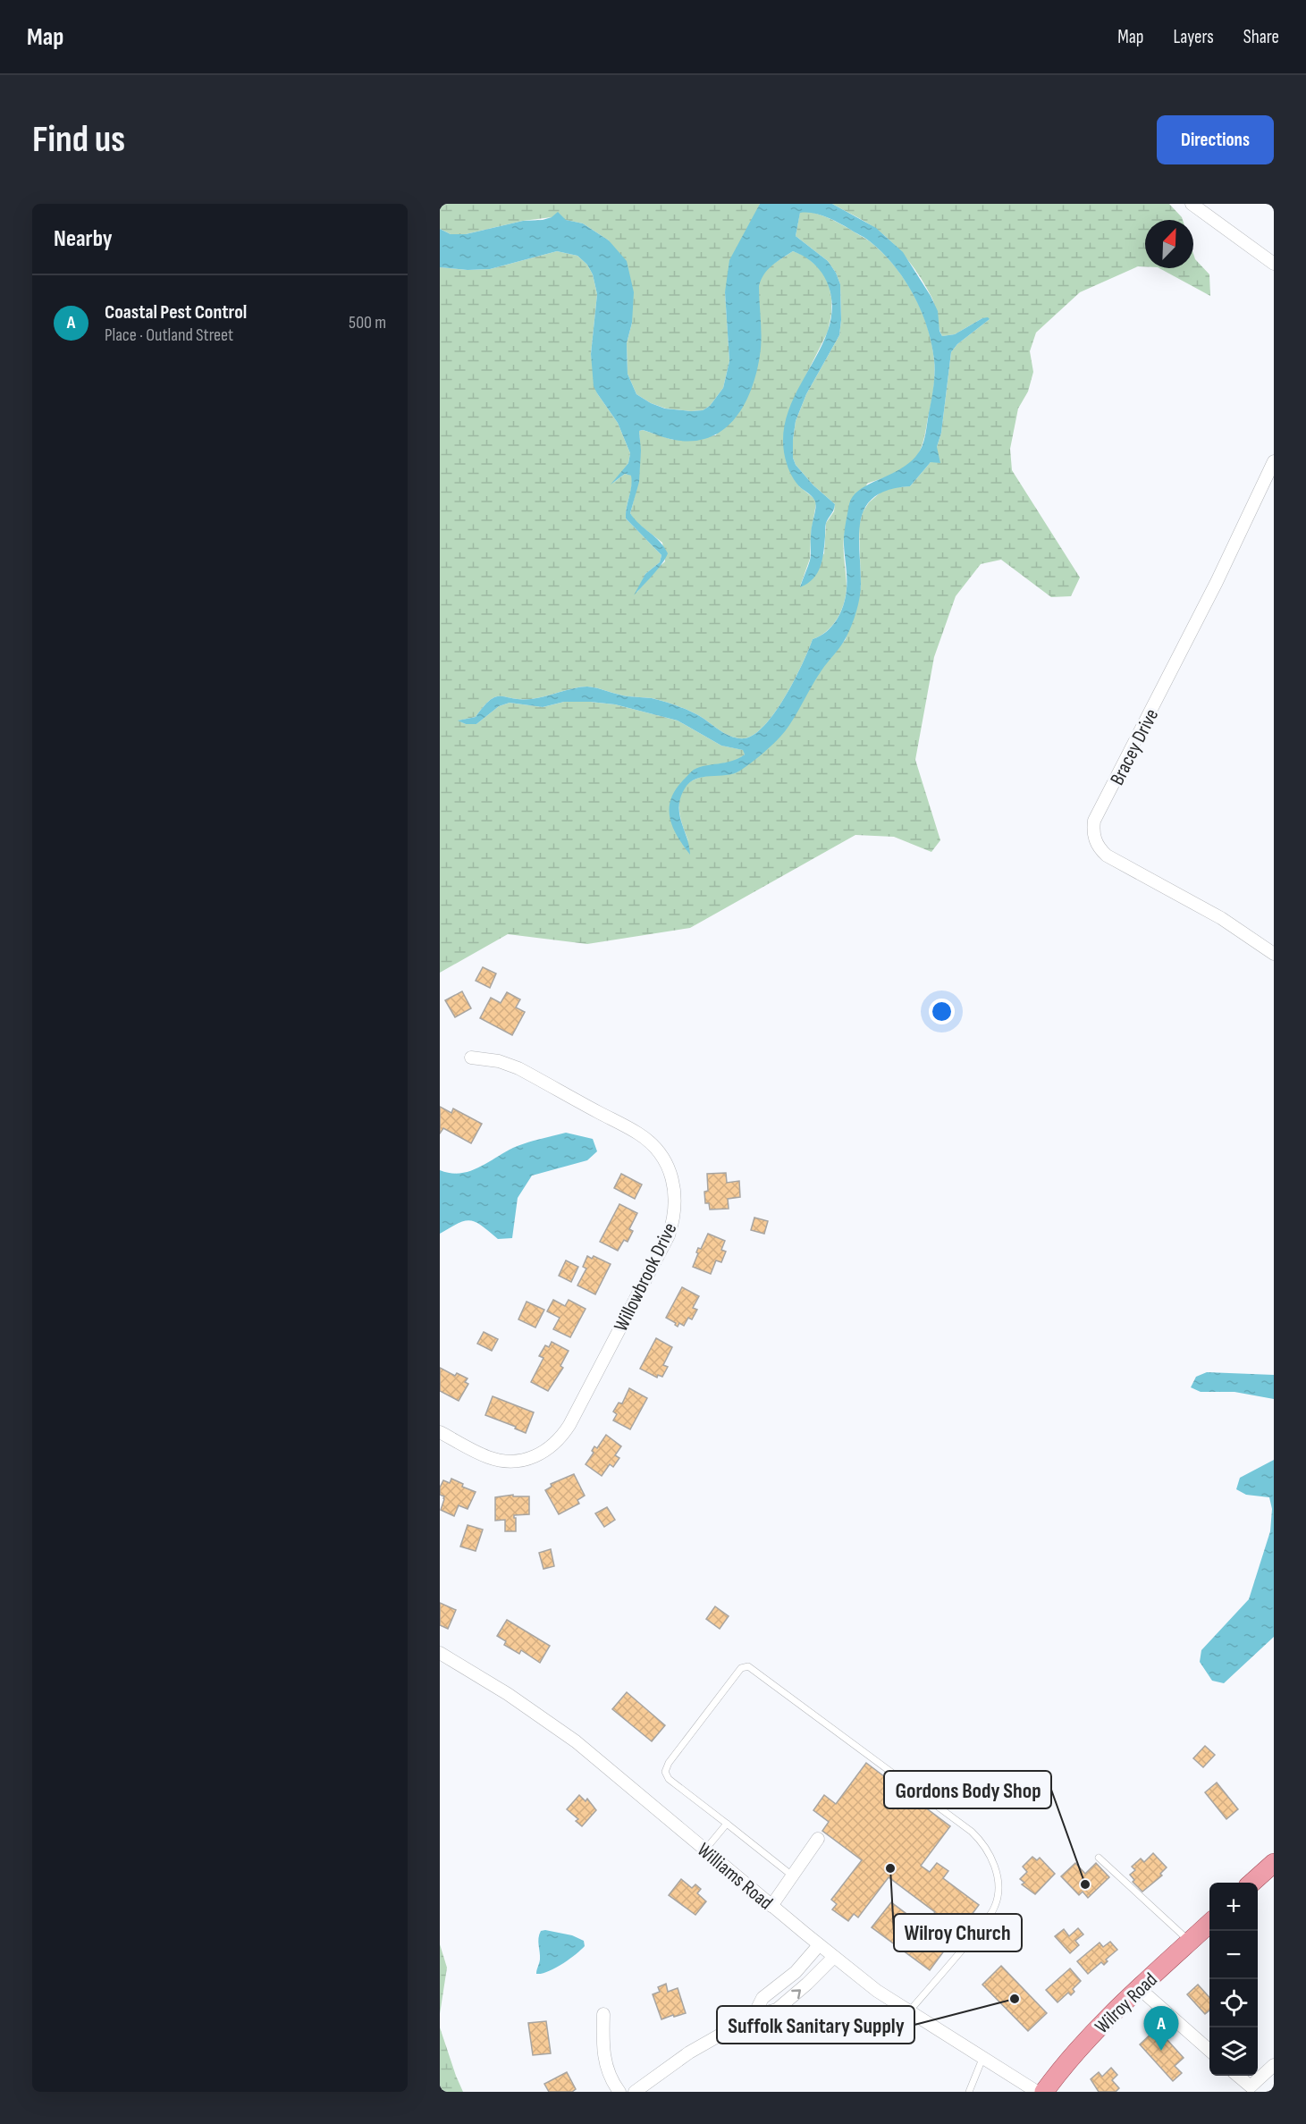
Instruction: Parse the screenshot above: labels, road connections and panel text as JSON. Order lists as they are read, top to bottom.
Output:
{
  "streets": {
    "main road": ["Wilroy Road"],
    "street": ["Bracey Drive", "Willowbrook Drive", "Williams Road"]
  },
  "places": ["Wilroy Church", "Gordons Body Shop", "Suffolk Sanitary Supply"],
  "north": "top right",
  "page": {
    "header": "Map",
    "nav": ["Map", "Layers", "Share"],
    "buttons": "Directions",
    "title": "Find us",
    "heading": "Nearby",
    "list": [
      {
        "mark": "A",
        "name": "Coastal Pest Control",
        "note": "Place · Outland Street",
        "value": "500 m"
      }
    ],
    "map_buttons": ["+", "−"],
    "pins": "A"
  }
}
